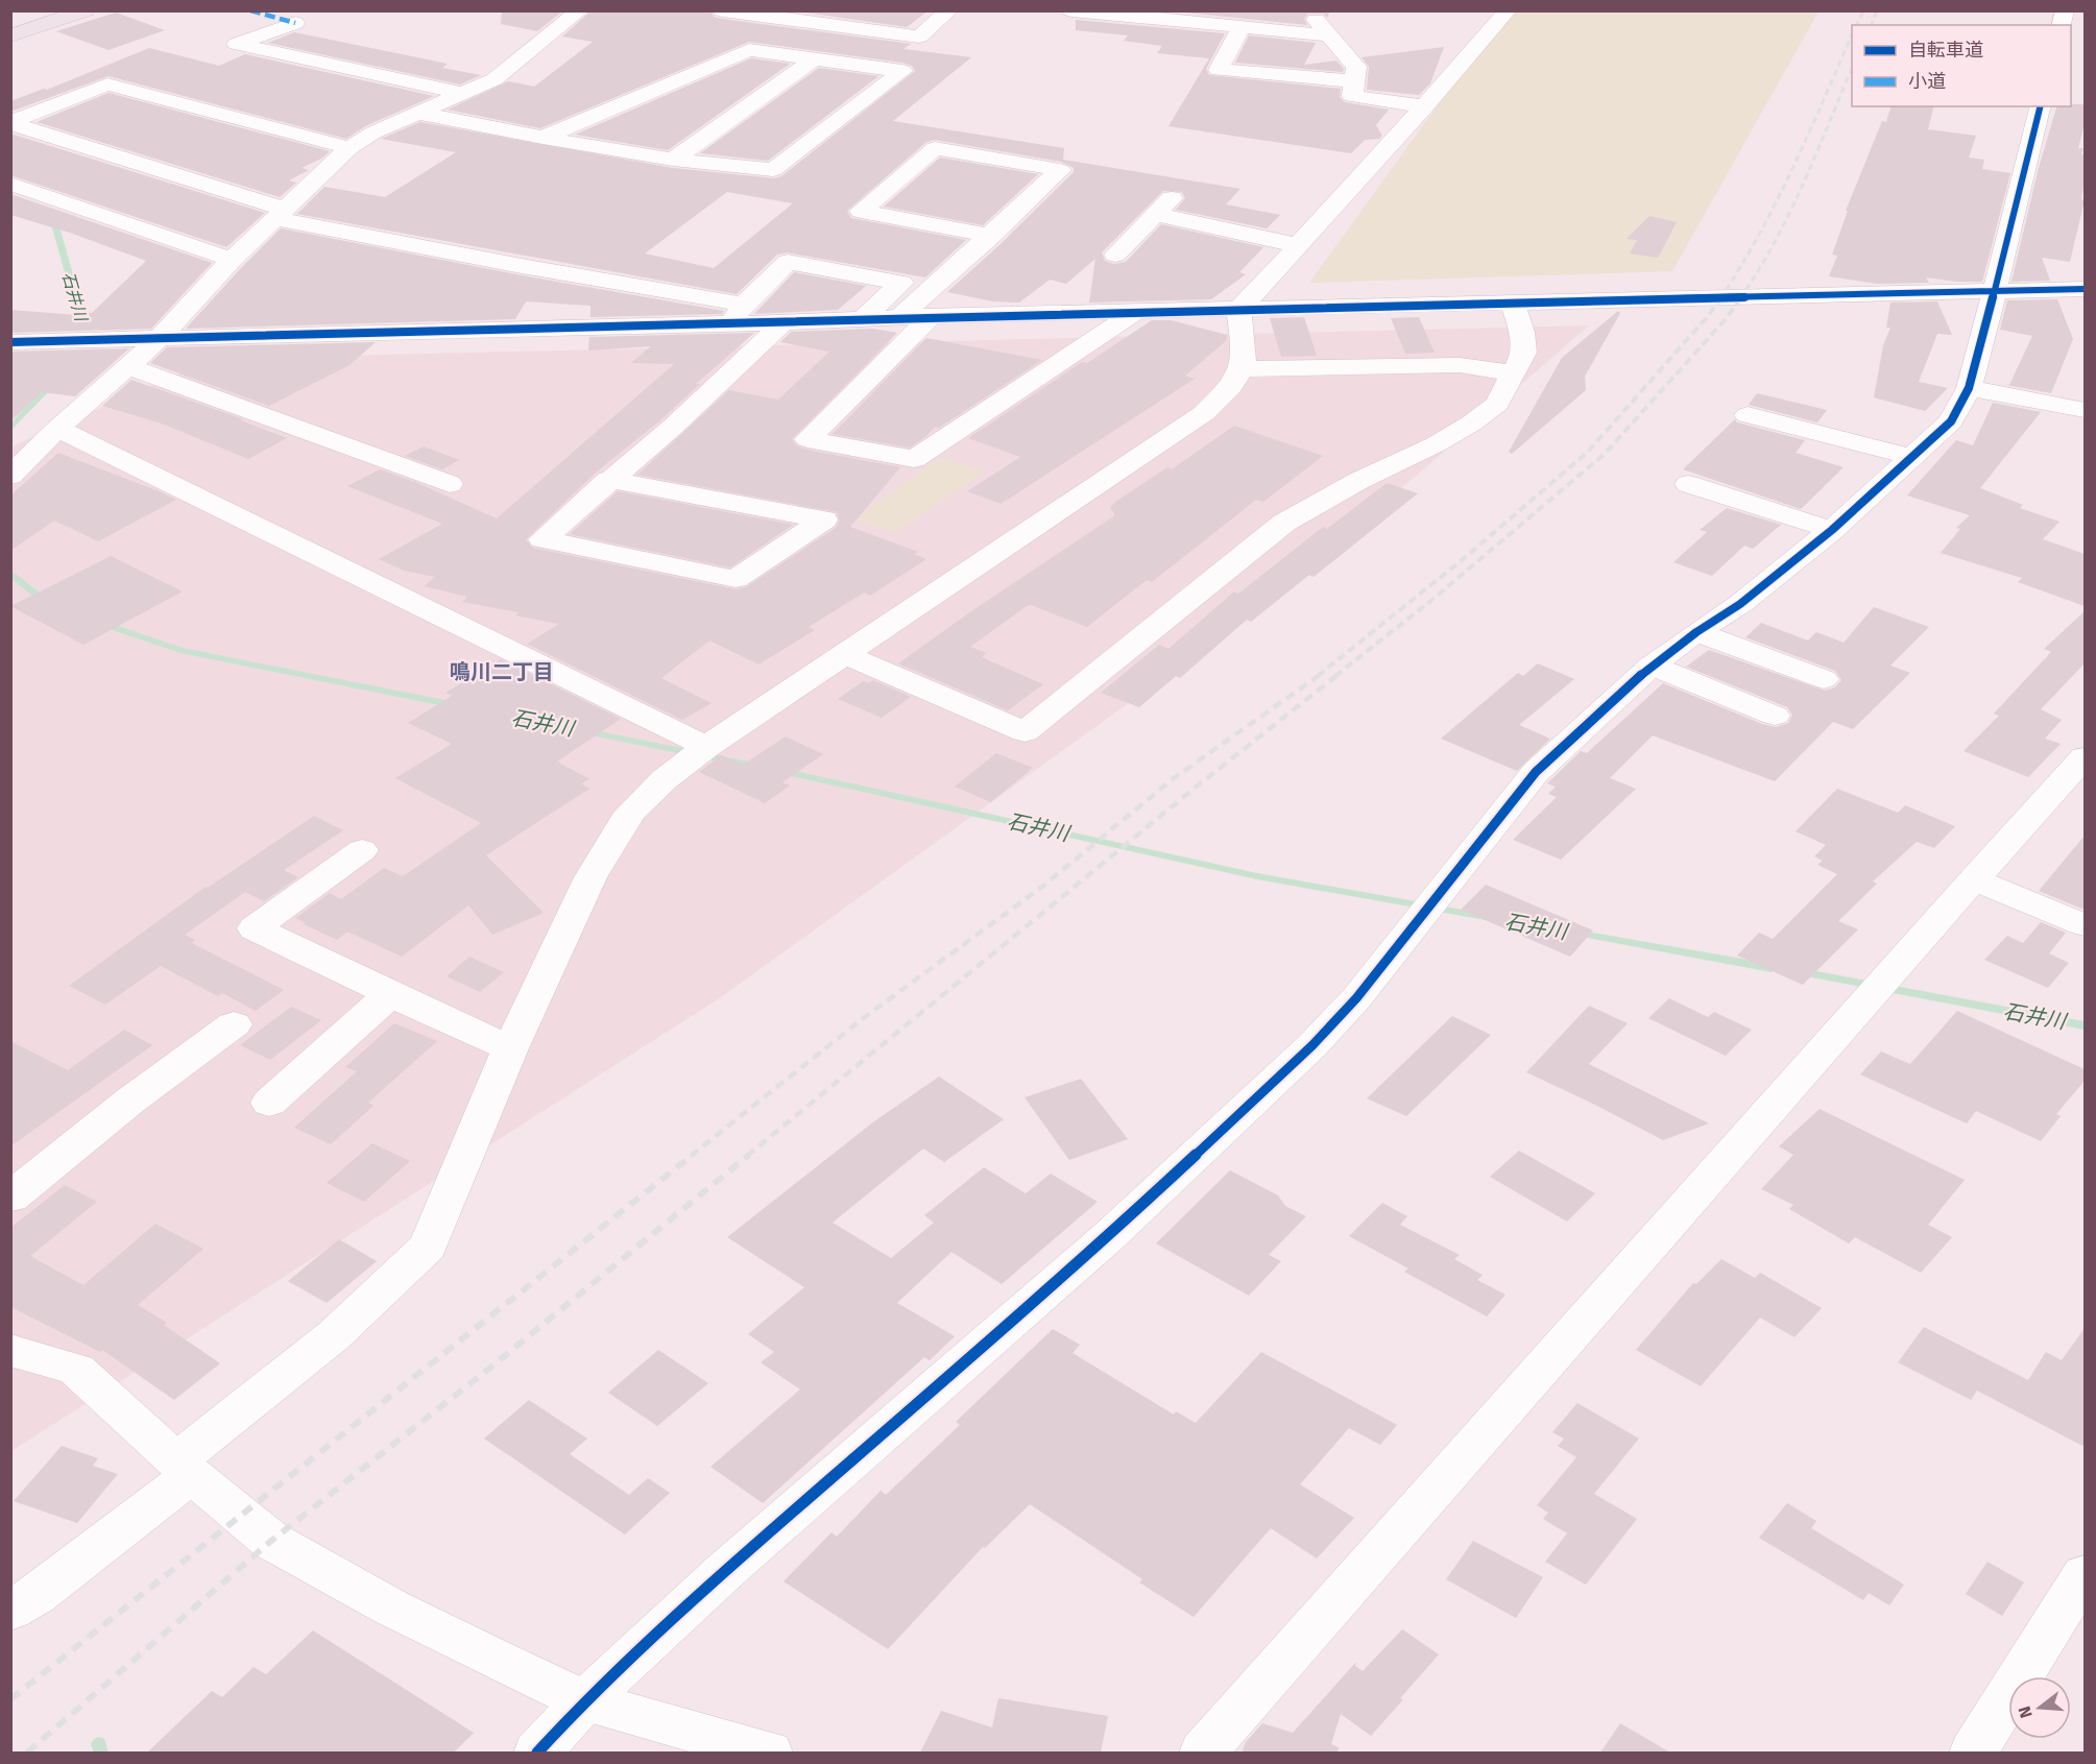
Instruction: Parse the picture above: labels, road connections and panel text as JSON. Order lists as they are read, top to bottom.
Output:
{
  "districts": ["鳴川二丁目"],
  "water": ["石井川"],
  "legend": ["自転車道", "小道"],
  "north": "left"
}
